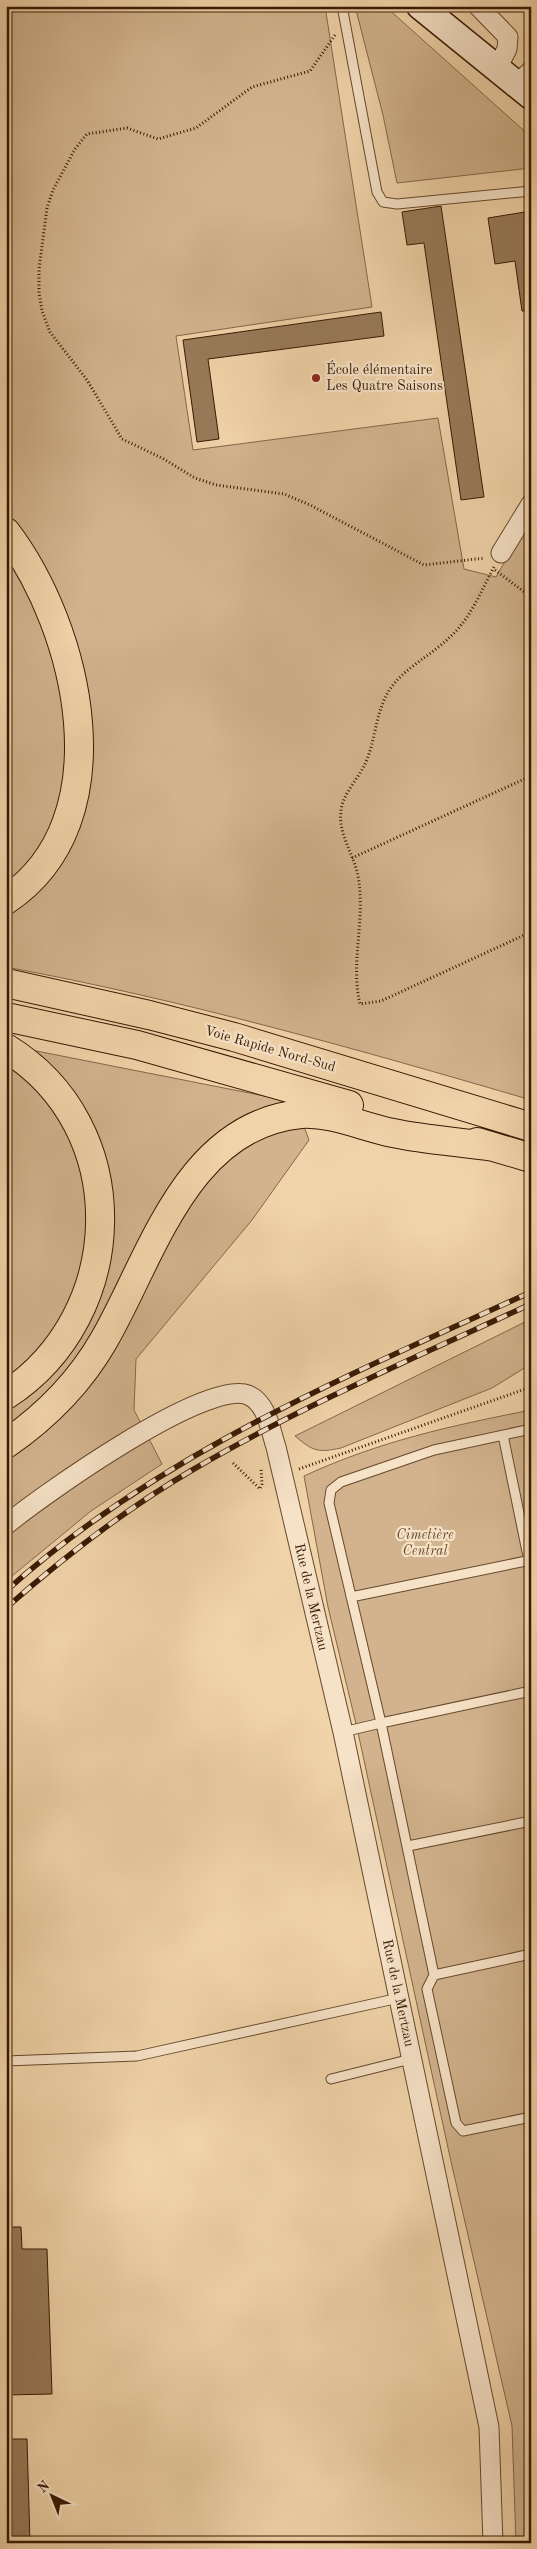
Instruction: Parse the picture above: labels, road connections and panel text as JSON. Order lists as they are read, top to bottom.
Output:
{
  "streets": {
    "highway": ["Voie Rapide Nord-Sud"],
    "street": ["Rue de la Mertzau"]
  },
  "parks": ["Cimetière Central"],
  "places": ["École élémentaire Les Quatre Saisons"],
  "north": "top left"
}
